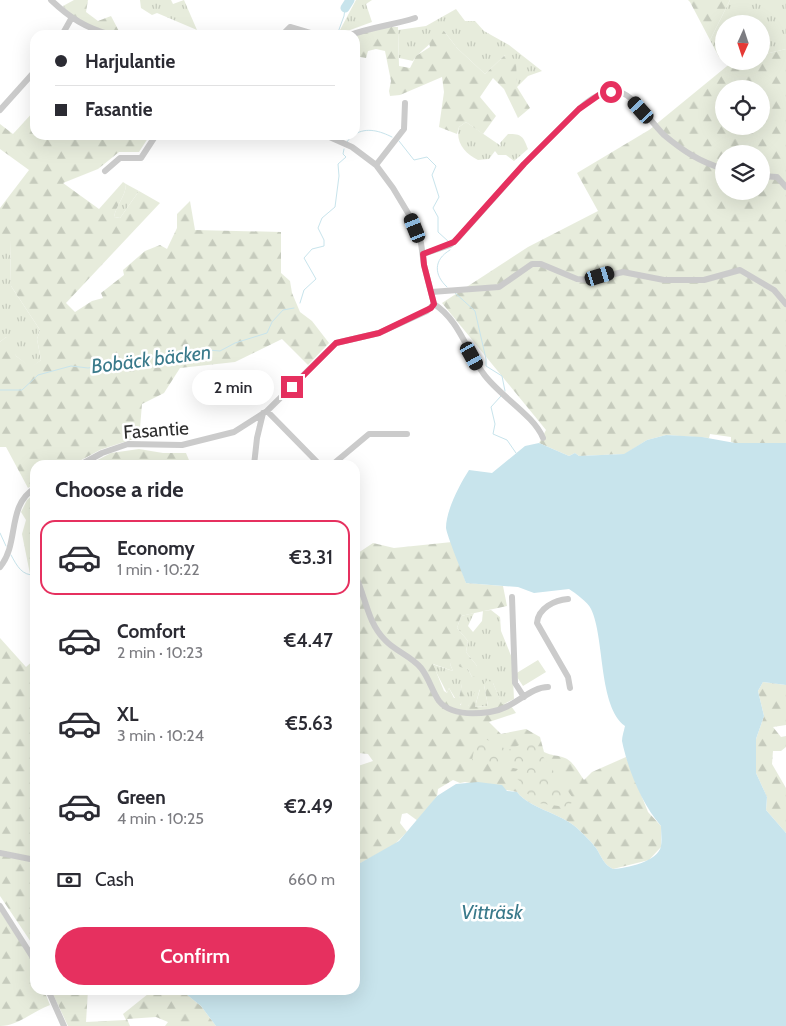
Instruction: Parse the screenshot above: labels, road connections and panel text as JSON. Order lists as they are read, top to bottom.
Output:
{
  "streets": {
    "street": ["Fasantie"]
  },
  "water": ["Bobäck bäcken", "Vitträsk"],
  "north": "bottom",
  "page": {
    "banner": ["Harjulantie", "Fasantie"],
    "bubble": "2 min",
    "heading": "Choose a ride",
    "list": [
      {
        "name": "Economy",
        "note": "1 min · 10:22",
        "value": "€3.31"
      },
      {
        "name": "Comfort",
        "note": "2 min · 10:23",
        "value": "€4.47"
      },
      {
        "name": "XL",
        "note": "3 min · 10:24",
        "value": "€5.63"
      },
      {
        "name": "Green",
        "note": "4 min · 10:25",
        "value": "€2.49"
      }
    ],
    "pay": ["Cash", "660 m"],
    "buttons": "Confirm"
  }
}
